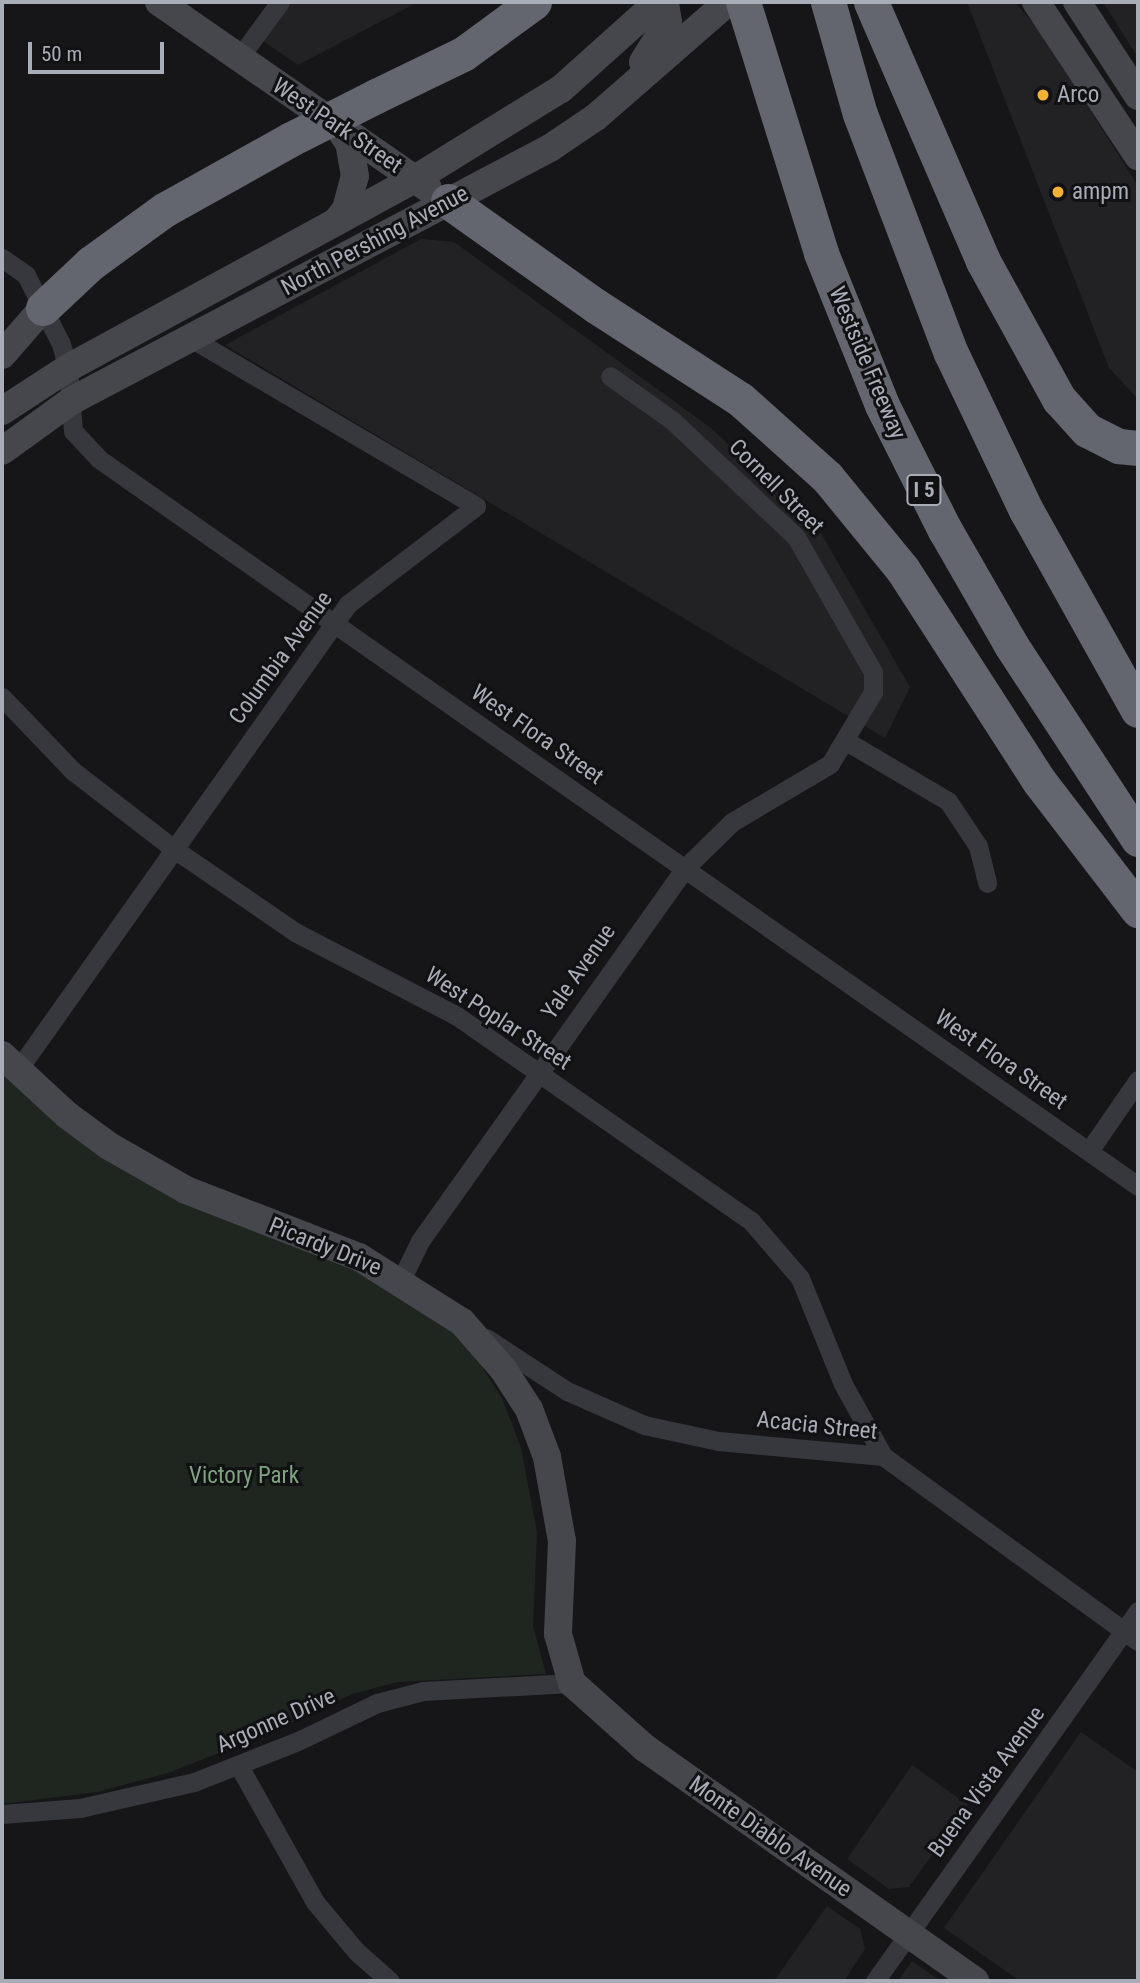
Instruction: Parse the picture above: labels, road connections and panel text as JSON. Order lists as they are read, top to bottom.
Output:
{
  "streets": {
    "highway": ["Westside Freeway", "I 5"],
    "main road": [
      "West Park Street",
      "North Pershing Avenue",
      "Picardy Drive",
      "Monte Diablo Avenue"
    ],
    "street": [
      "Cornell Street",
      "Columbia Avenue",
      "West Flora Street",
      "Yale Avenue",
      "West Poplar Street",
      "Acacia Street",
      "Argonne Drive",
      "Buena Vista Avenue"
    ]
  },
  "crossings": [
    ["West Park Street", "North Pershing Avenue"],
    ["North Pershing Avenue", "Columbia Avenue"],
    ["North Pershing Avenue", "West Flora Street"],
    ["Cornell Street", "Yale Avenue"],
    ["Columbia Avenue", "West Flora Street"],
    ["Columbia Avenue", "West Poplar Street"],
    ["Columbia Avenue", "Picardy Drive"],
    ["West Flora Street", "Yale Avenue"],
    ["Yale Avenue", "West Poplar Street"],
    ["Yale Avenue", "Picardy Drive"],
    ["West Poplar Street", "Acacia Street"],
    ["Picardy Drive", "Acacia Street"],
    ["Picardy Drive", "Argonne Drive"],
    ["Picardy Drive", "Monte Diablo Avenue"],
    ["Acacia Street", "Buena Vista Avenue"],
    ["Argonne Drive", "Monte Diablo Avenue"],
    ["Buena Vista Avenue", "Monte Diablo Avenue"]
  ],
  "parks": ["Victory Park"],
  "places": ["Arco", "ampm"],
  "scale_bar": "50 m"
}
